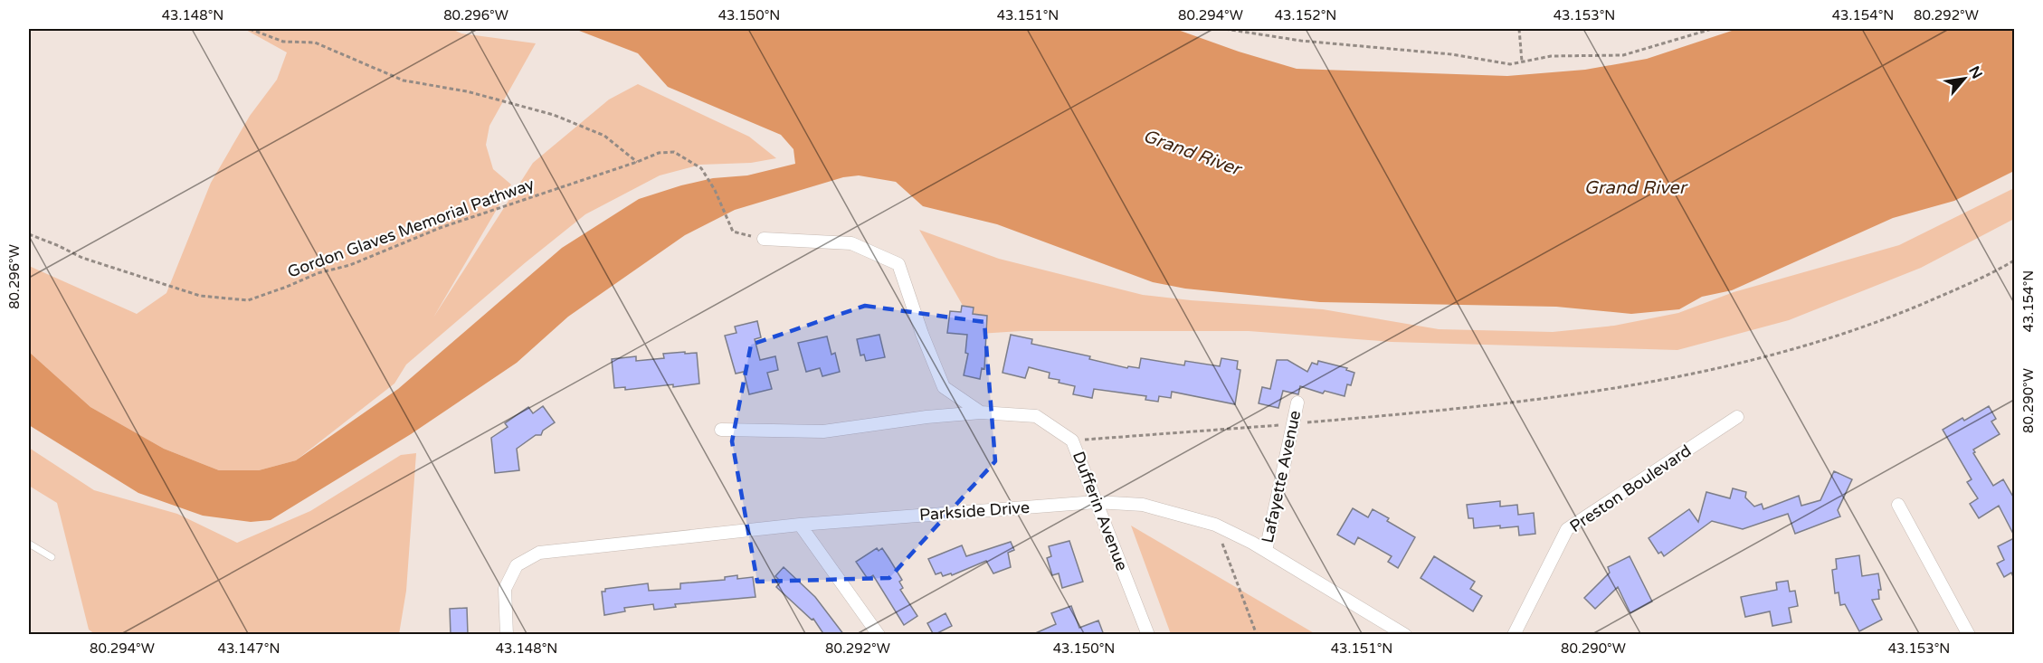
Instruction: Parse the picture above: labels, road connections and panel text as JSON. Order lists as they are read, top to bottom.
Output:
{
  "streets": {
    "street": [
      "Lafayette Avenue",
      "Preston Boulevard",
      "Parkside Drive",
      "Dufferin Avenue"
    ],
    "path": ["Gordon Glaves Memorial Pathway"]
  },
  "crossings": [
    ["Lafayette Avenue", "Parkside Drive"],
    ["Parkside Drive", "Dufferin Avenue"]
  ],
  "water": ["Grand River"],
  "north": "top right",
  "coordinates": [
    "43.148°N",
    "80.296°W",
    "43.150°N",
    "43.151°N",
    "80.294°W",
    "43.152°N",
    "43.153°N",
    "43.154°N",
    "80.292°W",
    "80.290°W",
    "43.147°N"
  ]
}
